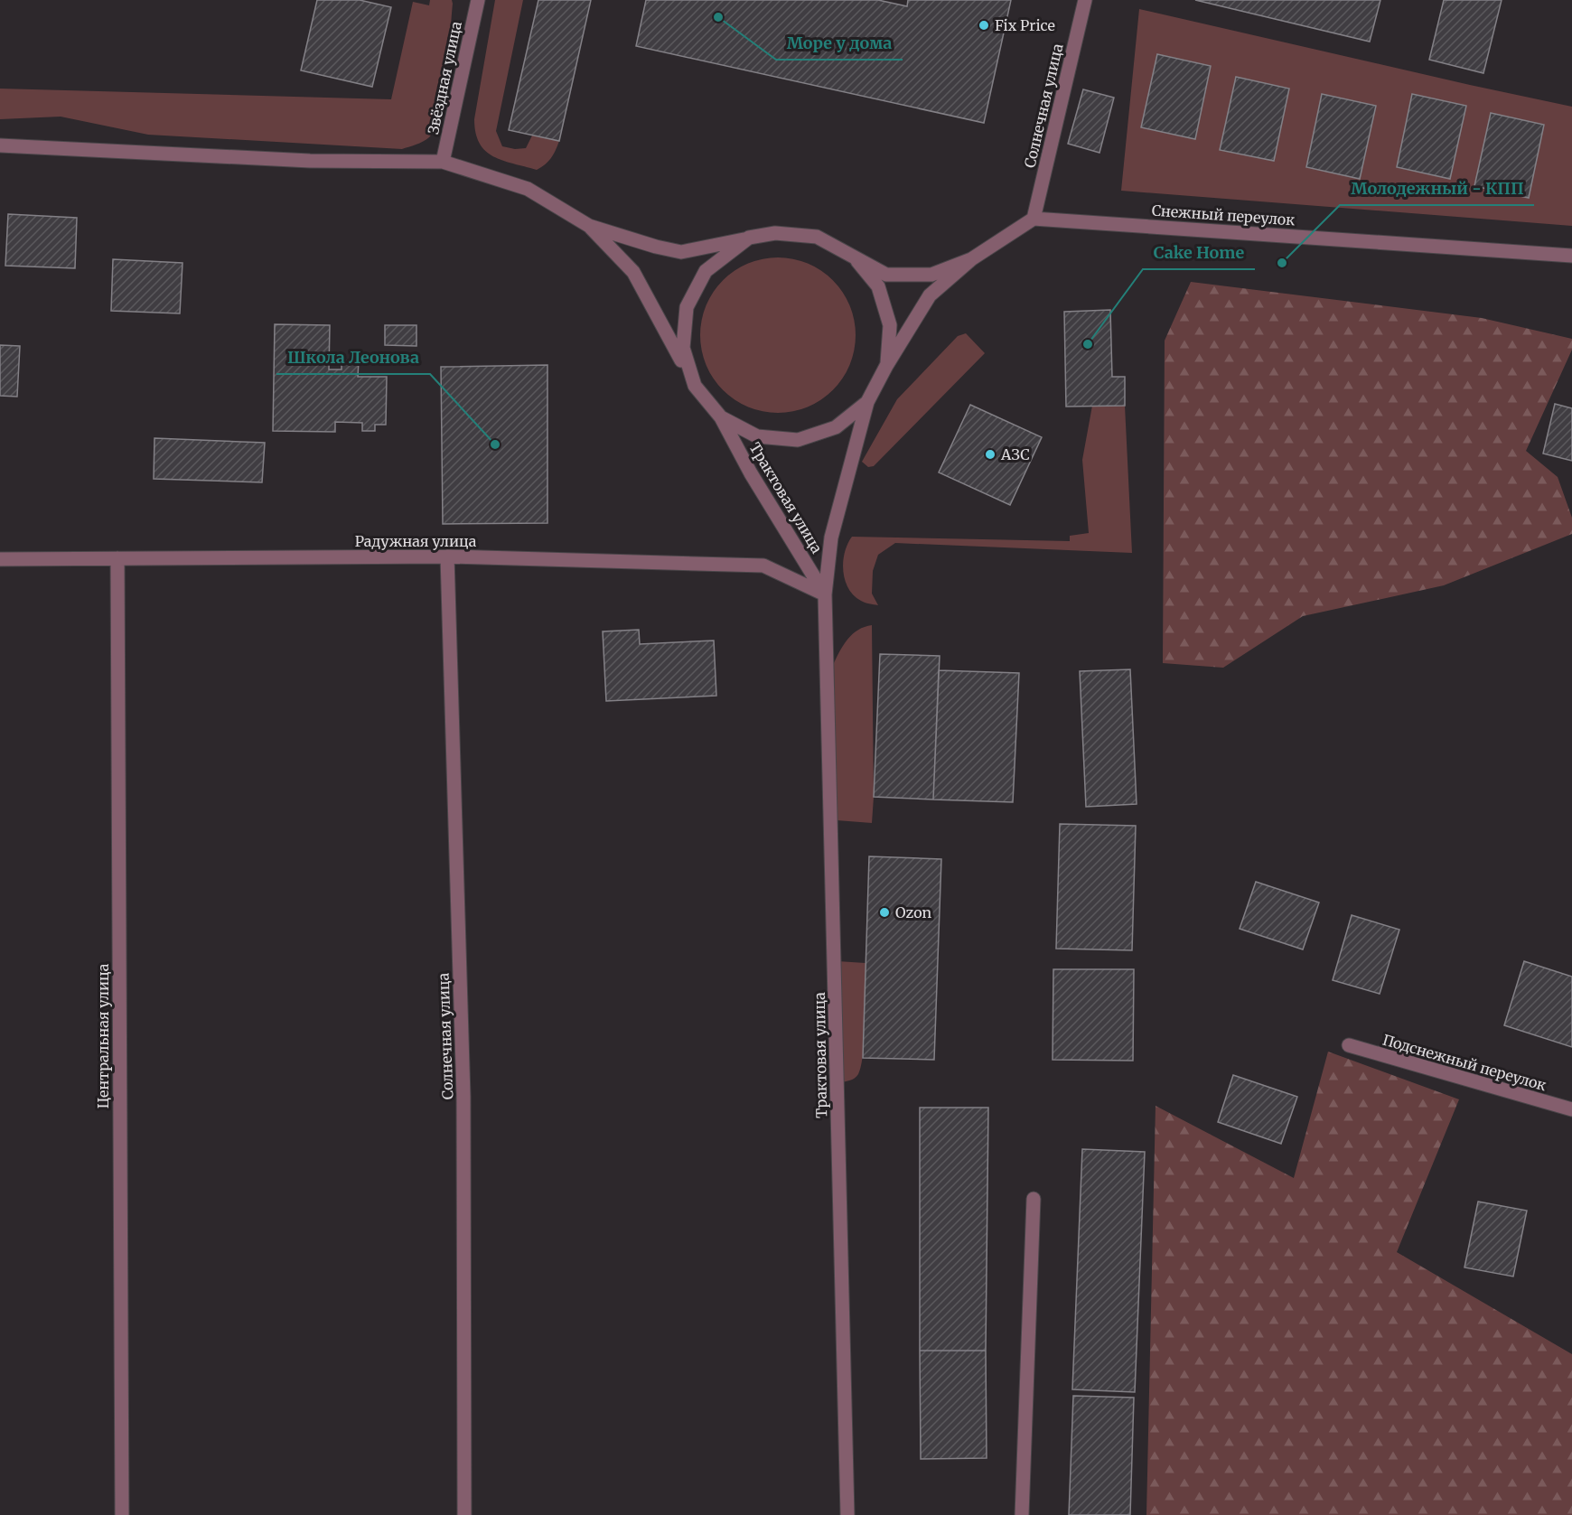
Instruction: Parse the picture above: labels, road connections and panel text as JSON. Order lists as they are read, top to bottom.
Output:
{
  "streets": {
    "street": [
      "Звёздная улица",
      "Солнечная улица",
      "Снежный переулок",
      "Трактовая улица",
      "Радужная улица",
      "Центральная улица",
      "Подснежный переулок"
    ]
  },
  "crossings": [
    ["Солнечная улица", "Снежный переулок"],
    ["Солнечная улица", "Радужная улица"],
    ["Трактовая улица", "Радужная улица"],
    ["Радужная улица", "Центральная улица"]
  ],
  "places": [
    "Море у дома",
    "Fix Price",
    "Молодежный - КПП",
    "Cake Home",
    "Школа Леонова",
    "АЗС",
    "Ozon"
  ]
}
